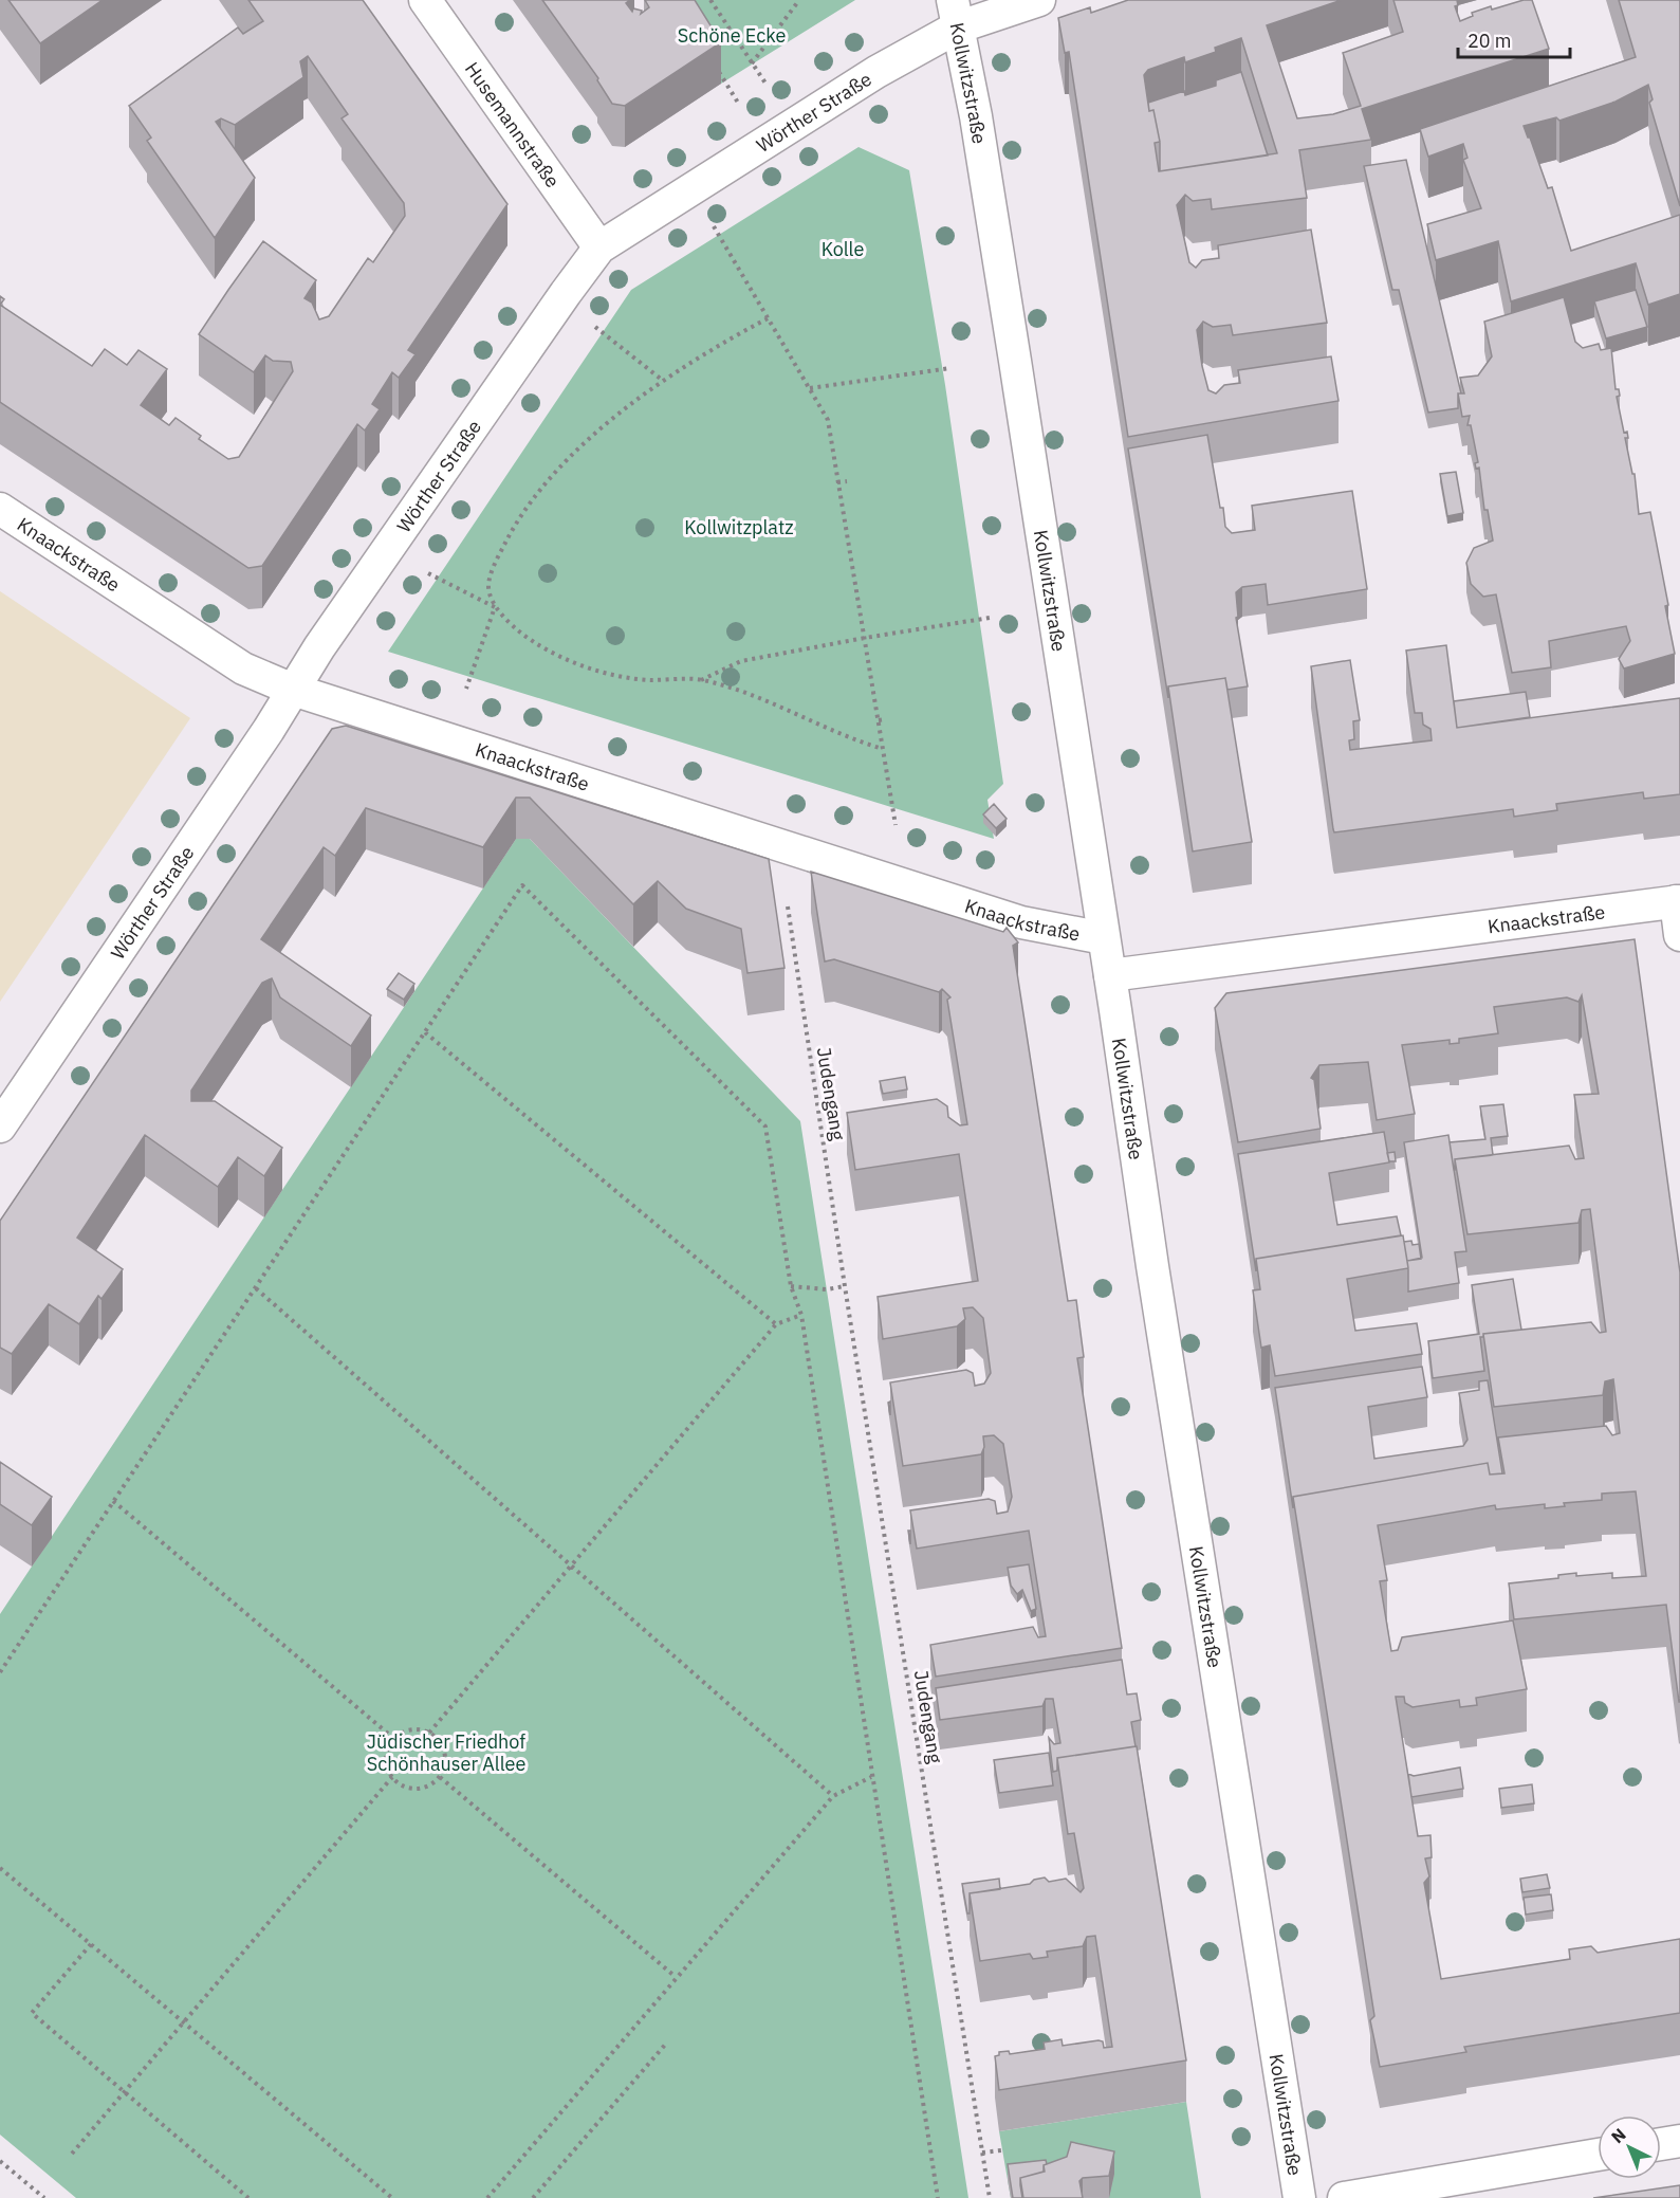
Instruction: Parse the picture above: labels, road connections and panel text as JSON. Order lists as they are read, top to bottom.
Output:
{
  "streets": {
    "street": [
      "Kollwitzstraße",
      "Wörther Straße",
      "Husemannstraße",
      "Knaackstraße"
    ],
    "path": ["Judengang"]
  },
  "crossings": [
    ["Kollwitzstraße", "Wörther Straße"],
    ["Kollwitzstraße", "Knaackstraße"],
    ["Wörther Straße", "Husemannstraße"],
    ["Wörther Straße", "Knaackstraße"]
  ],
  "parks": [
    "Schöne Ecke",
    "Kolle",
    "Kollwitzplatz",
    "Jüdischer Friedhof Schönhauser Allee"
  ],
  "scale_bar": "20 m",
  "north": "top left"
}
